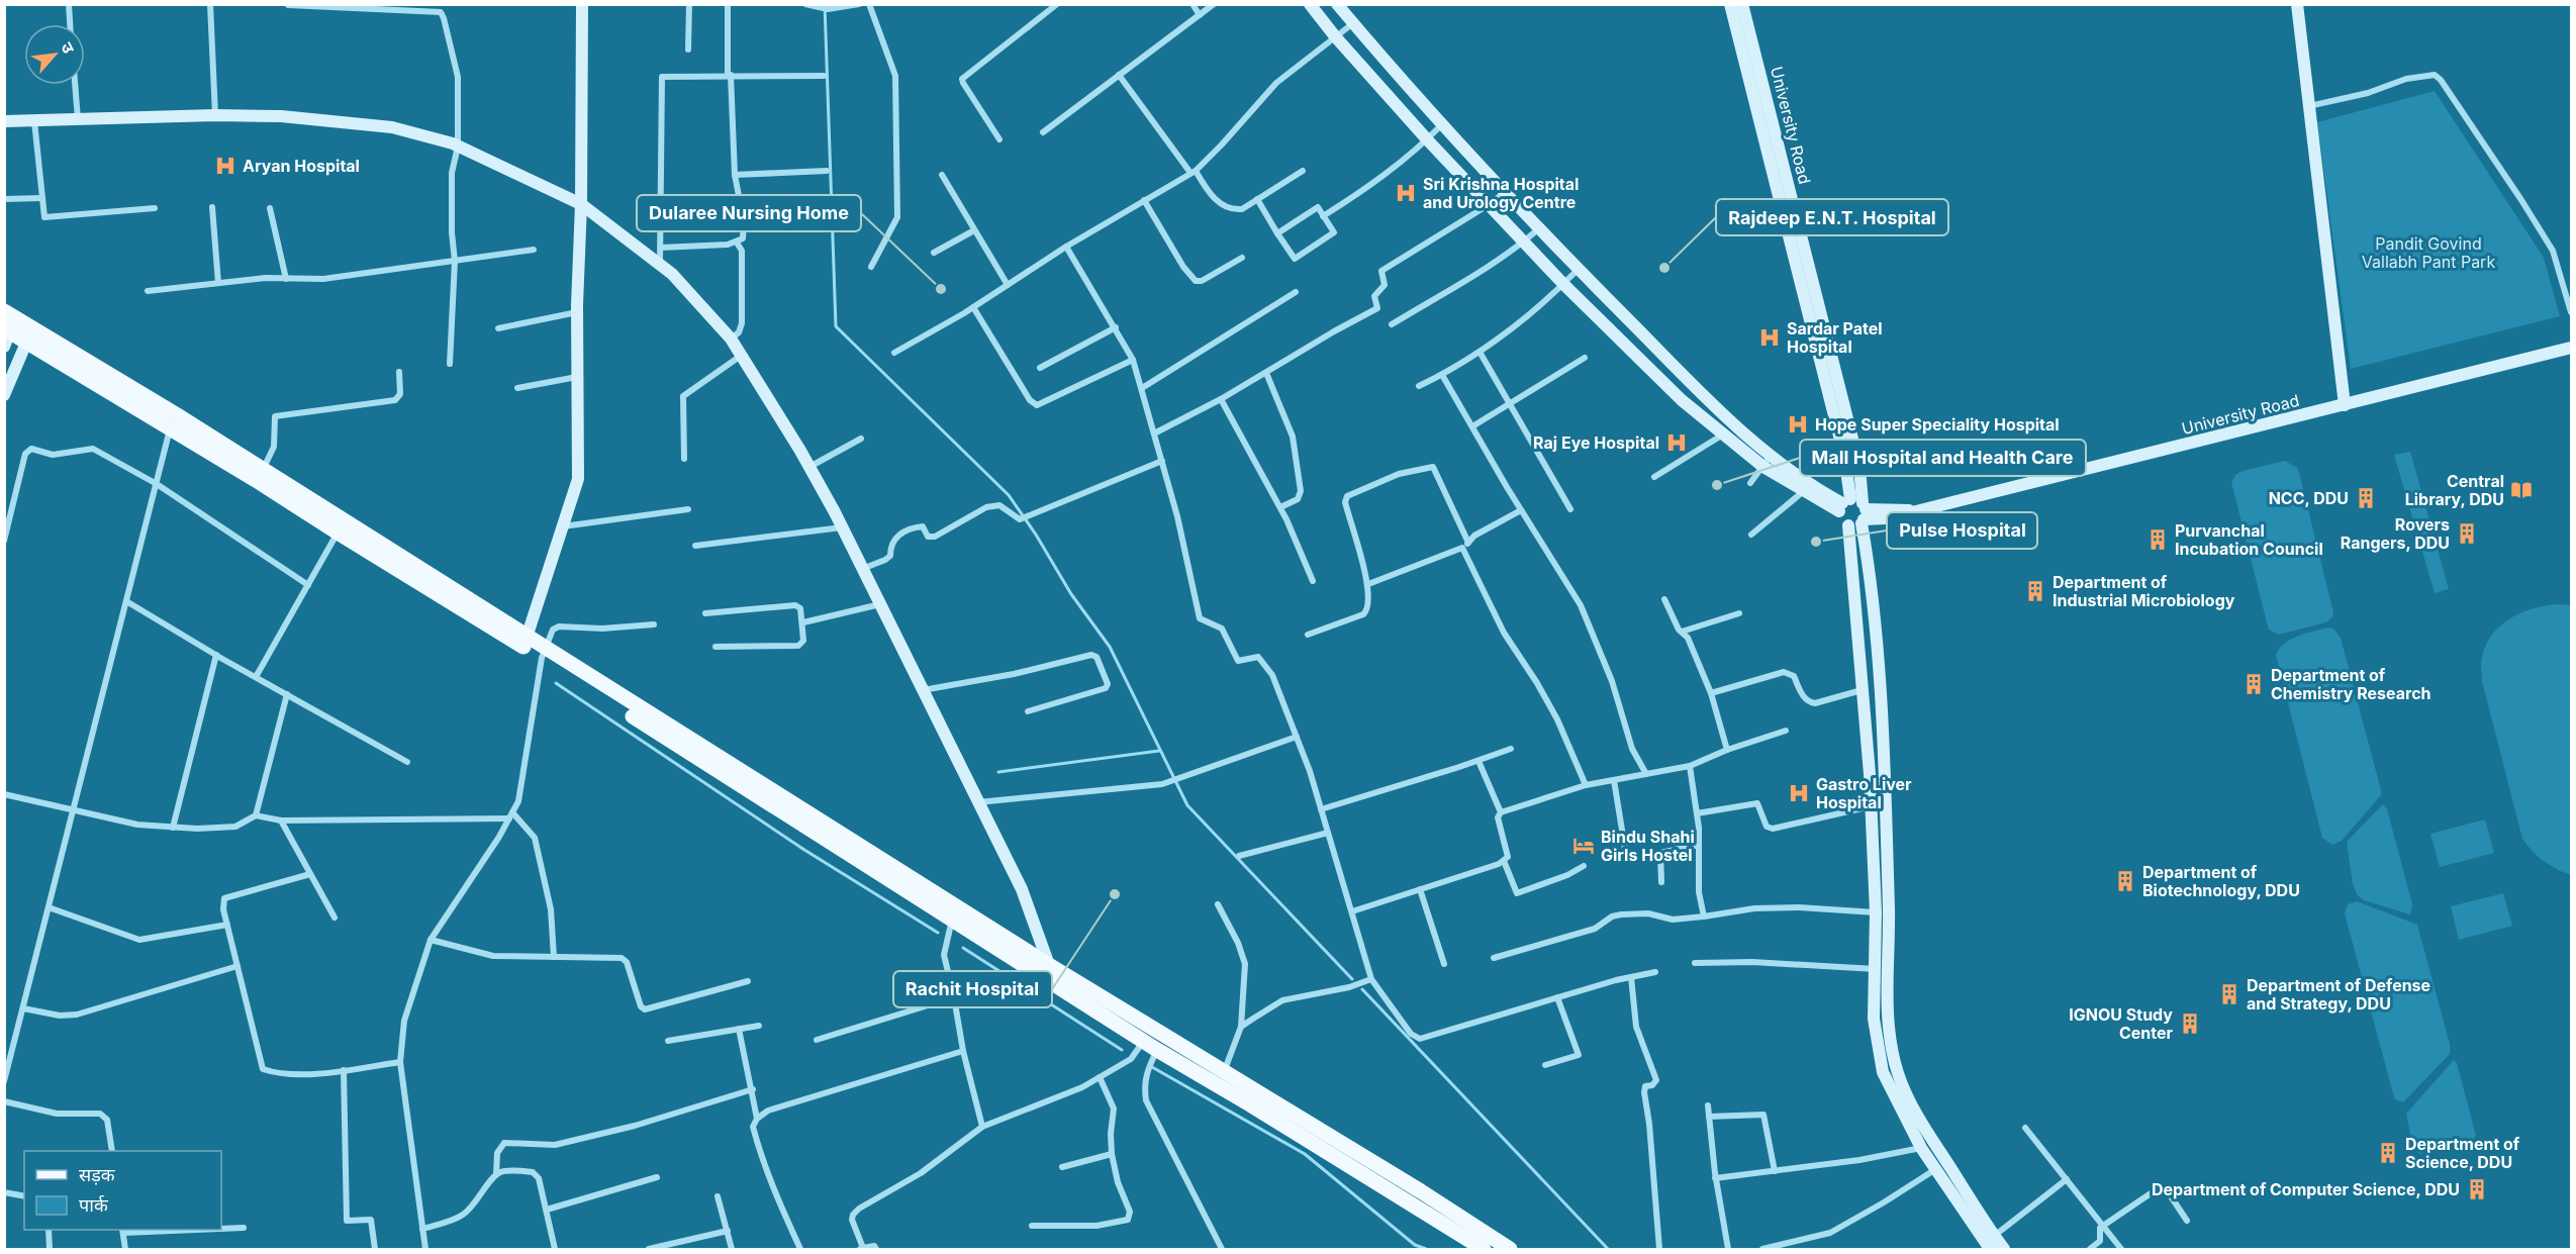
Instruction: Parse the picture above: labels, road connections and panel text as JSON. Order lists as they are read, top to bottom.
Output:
{
  "streets": {
    "main road": ["University Road"]
  },
  "parks": ["Pandit Govind Vallabh Pant Park"],
  "places": {
    "hospital": [
      "Aryan Hospital",
      "Sri Krishna Hospital and Urology Centre",
      "Sardar Patel Hospital",
      "Hope Super Speciality Hospital",
      "Raj Eye Hospital",
      "Gastro Liver Hospital"
    ],
    "other": [
      "Rajdeep E.N.T. Hospital",
      "Dularee Nursing Home",
      "Mall Hospital and Health Care",
      "Pulse Hospital",
      "Rachit Hospital"
    ],
    "library": ["Central Library, DDU"],
    "building": [
      "NCC, DDU",
      "Rovers Rangers, DDU",
      "Purvanchal Incubation Council",
      "Department of Industrial Microbiology",
      "Department of Chemistry Research",
      "Department of Biotechnology, DDU",
      "Department of Defense and Strategy, DDU",
      "IGNOU Study Center",
      "Department of Science, DDU",
      "Department of Computer Science, DDU"
    ],
    "hotel": ["Bindu Shahi Girls Hostel"]
  },
  "legend": ["सड़क", "पार्क"],
  "north": "top right"
}
